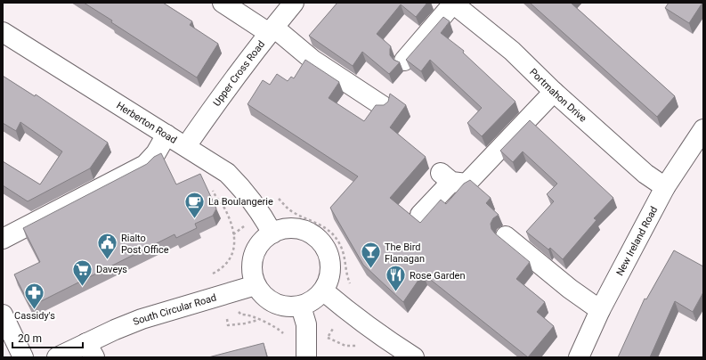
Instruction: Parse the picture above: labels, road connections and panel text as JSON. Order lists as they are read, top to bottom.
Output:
{
  "streets": {
    "street": [
      "Upper Cross Road",
      "Portmahon Drive",
      "Herberton Road",
      "New Ireland Road",
      "South Circular Road"
    ]
  },
  "crossings": [
    ["Upper Cross Road", "Herberton Road"],
    ["Portmahon Drive", "New Ireland Road"],
    ["Herberton Road", "South Circular Road"]
  ],
  "places": {
    "cafe": ["La Boulangerie"],
    "public building": ["Rialto Post Office"],
    "bar": ["The Bird Flanagan"],
    "supermarket": ["Daveys"],
    "restaurant": ["Rose Garden"],
    "pharmacy": ["Cassidy's"]
  },
  "scale_bar": "20 m"
}
